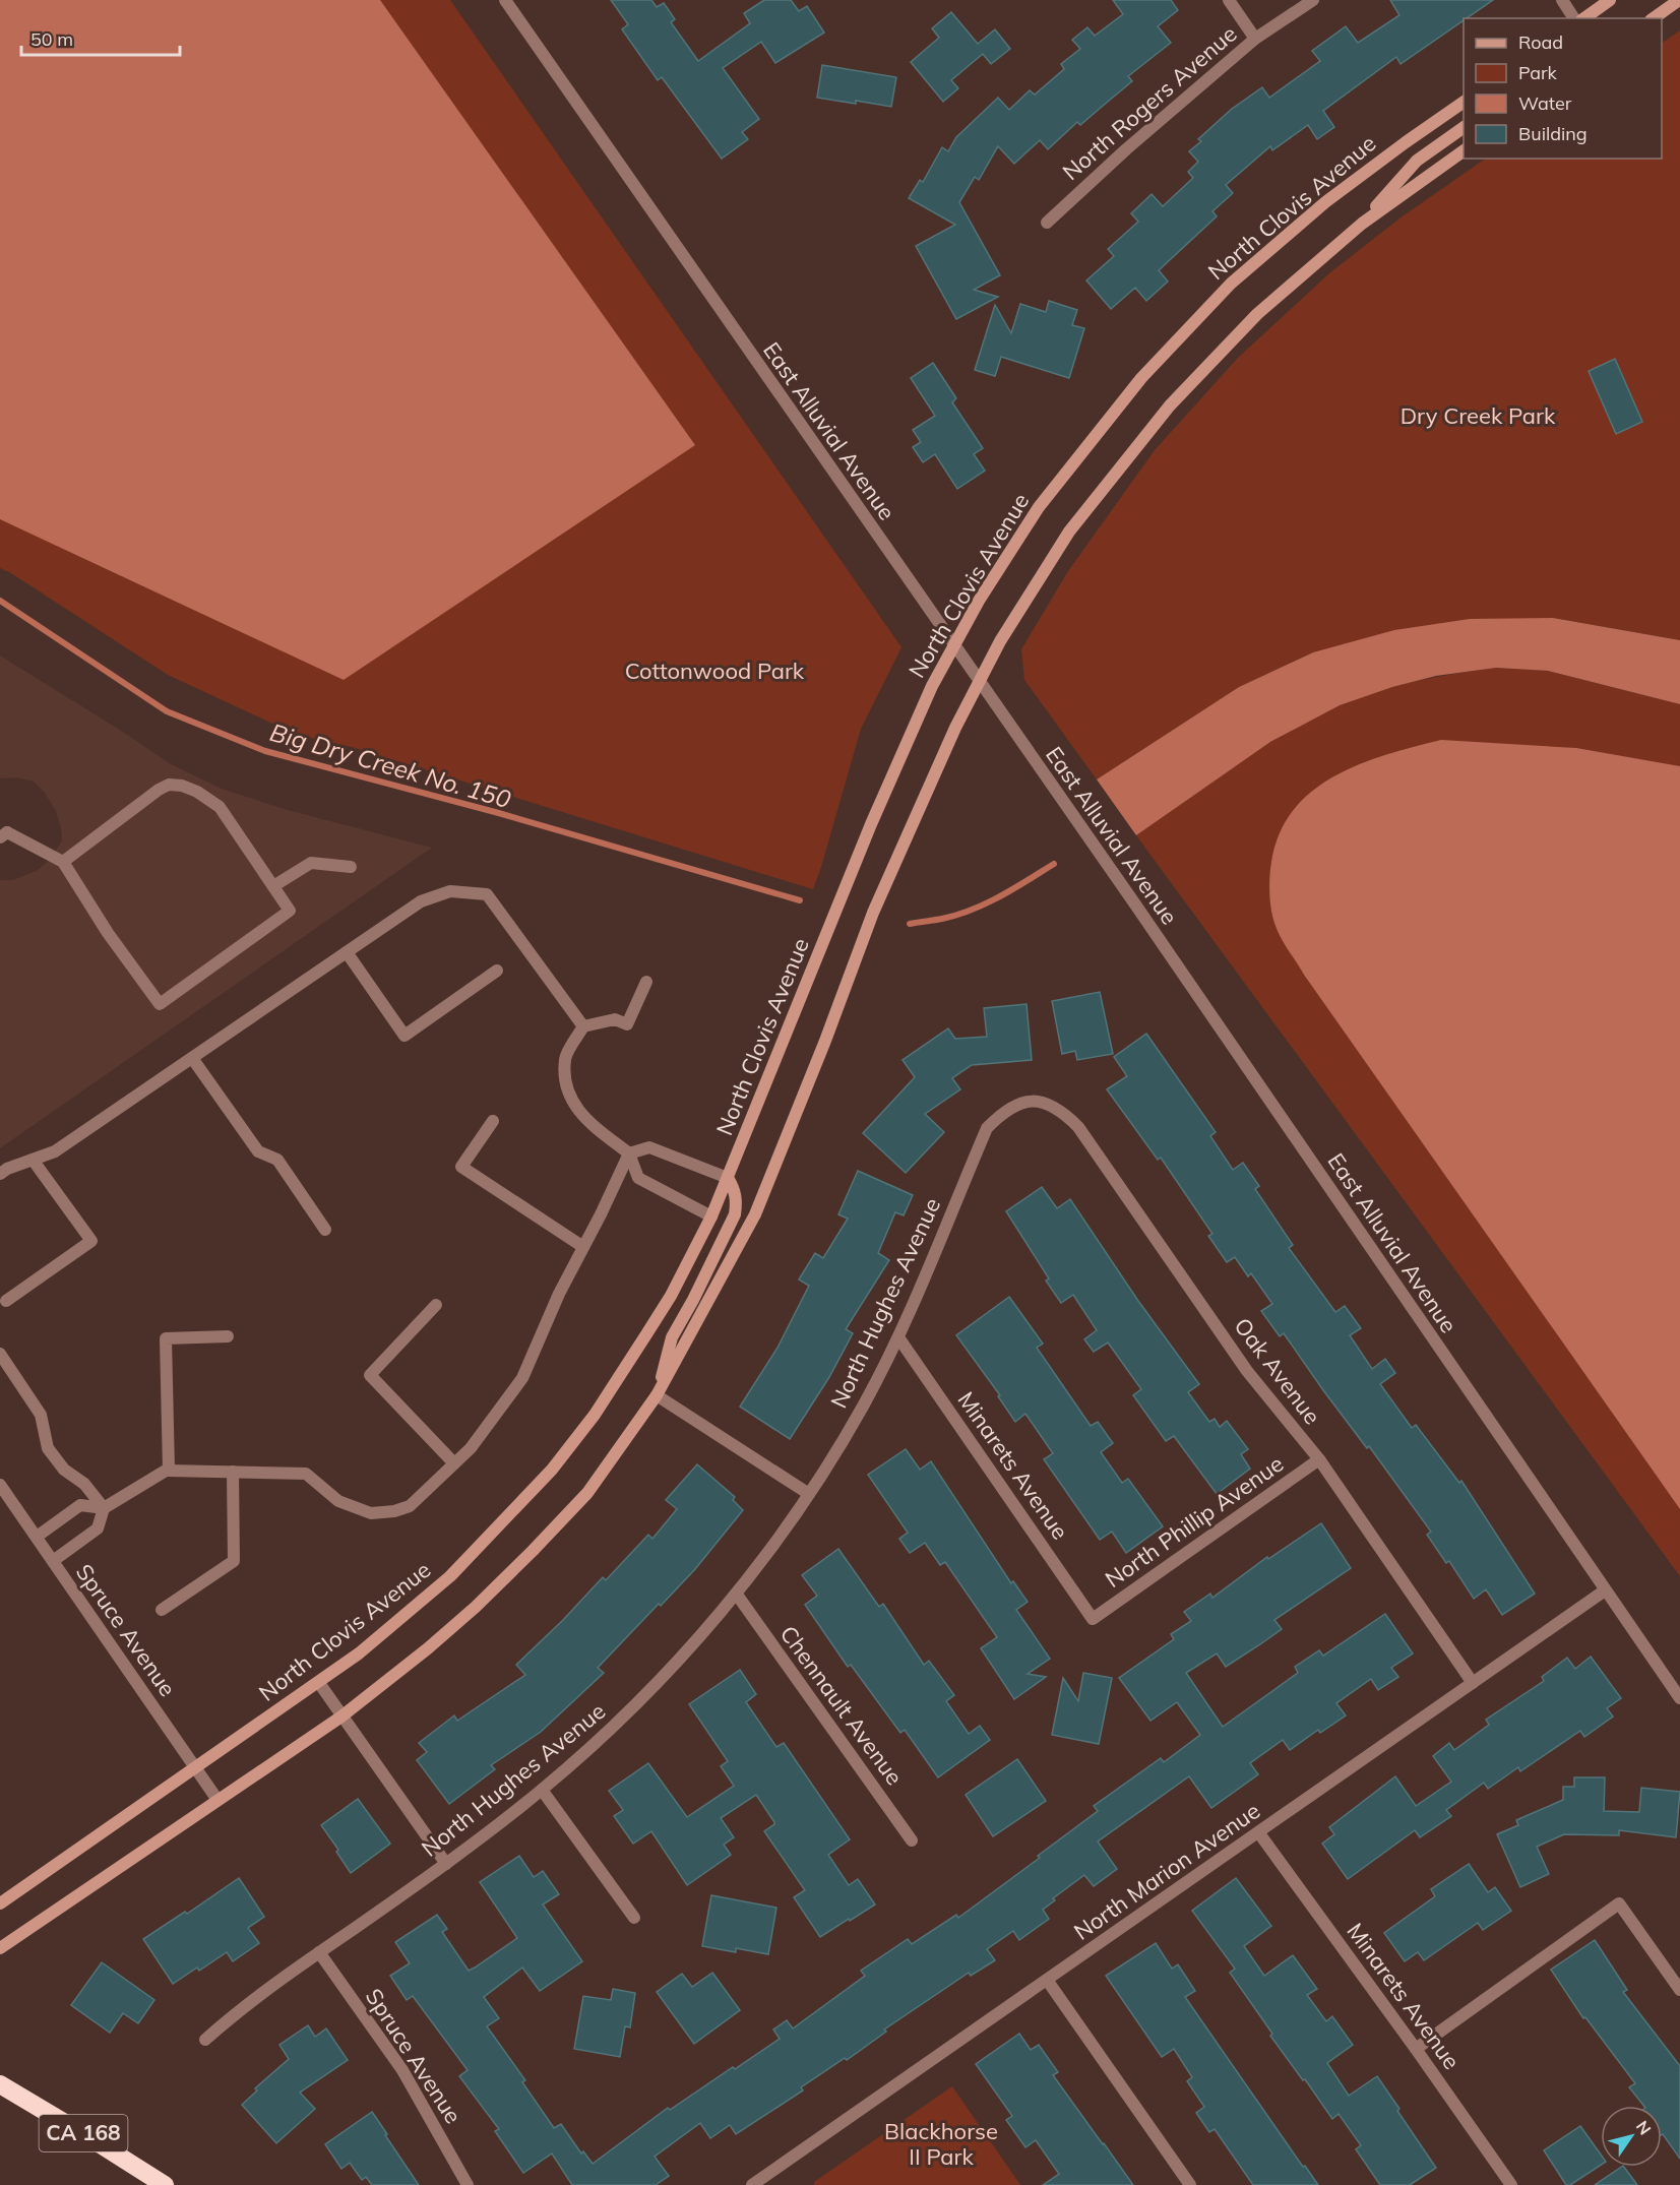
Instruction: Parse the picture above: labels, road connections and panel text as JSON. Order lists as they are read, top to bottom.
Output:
{
  "streets": {
    "highway": ["CA 168"],
    "main road": ["North Clovis Avenue"],
    "street": [
      "North Rogers Avenue",
      "East Alluvial Avenue",
      "North Hughes Avenue",
      "Oak Avenue",
      "Minarets Avenue",
      "North Phillip Avenue",
      "Spruce Avenue",
      "Chennault Avenue",
      "North Marion Avenue"
    ]
  },
  "crossings": [
    ["North Clovis Avenue", "East Alluvial Avenue"],
    ["North Clovis Avenue", "Spruce Avenue"],
    ["East Alluvial Avenue", "North Marion Avenue"],
    ["North Hughes Avenue", "Oak Avenue"],
    ["North Hughes Avenue", "Minarets Avenue"],
    ["North Hughes Avenue", "Spruce Avenue"],
    ["North Hughes Avenue", "Chennault Avenue"],
    ["Oak Avenue", "North Phillip Avenue"],
    ["Oak Avenue", "North Marion Avenue"],
    ["Minarets Avenue", "North Phillip Avenue"],
    ["Minarets Avenue", "North Marion Avenue"]
  ],
  "water": ["Big Dry Creek No. 150"],
  "parks": ["Dry Creek Park", "Cottonwood Park", "Blackhorse II Park"],
  "legend": [
    "Road",
    "Park",
    "Water",
    "Building"
  ],
  "scale_bar": "50 m",
  "north": "top right"
}
